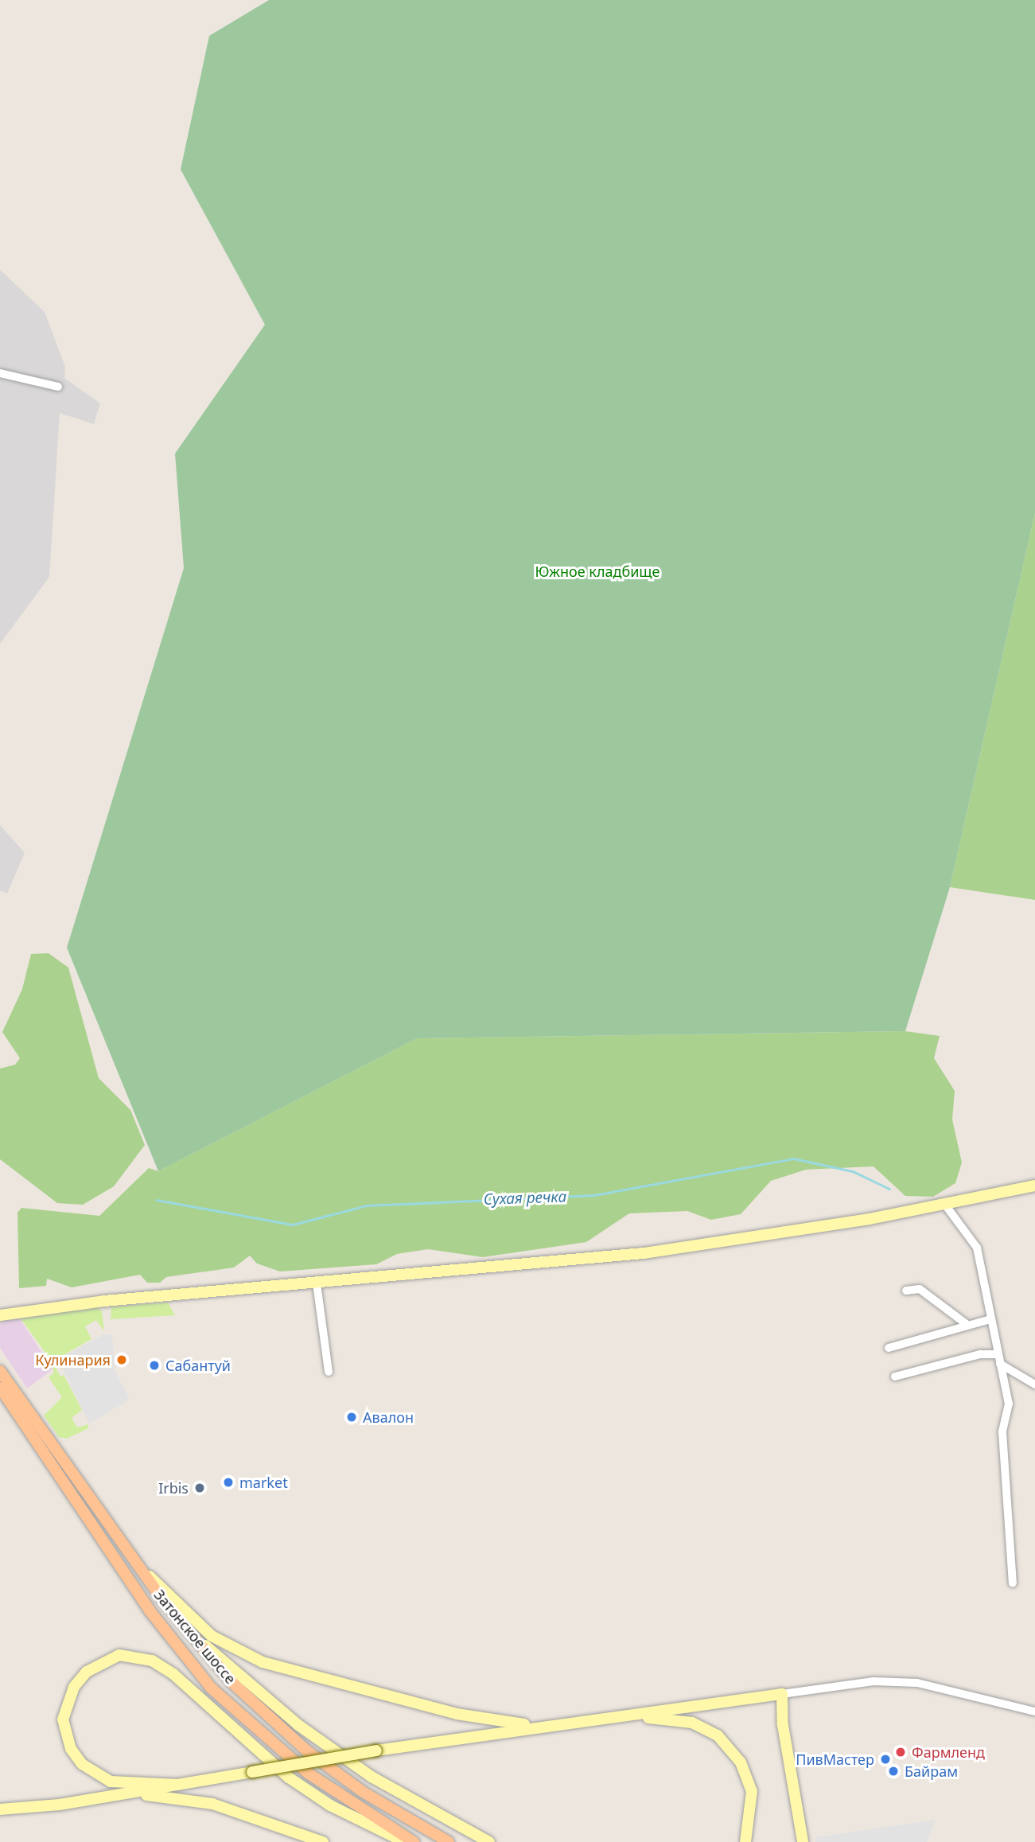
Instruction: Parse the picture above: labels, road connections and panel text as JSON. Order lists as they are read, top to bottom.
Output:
{
  "streets": {
    "main road": ["Затонское шоссе"]
  },
  "water": ["Сухая речка"],
  "parks": ["Южное кладбище"],
  "places": [
    "Кулинария",
    "Сабантуй",
    "Авалон",
    "market",
    "Irbis",
    "Фармленд",
    "ПивМастер",
    "Байрам"
  ]
}
